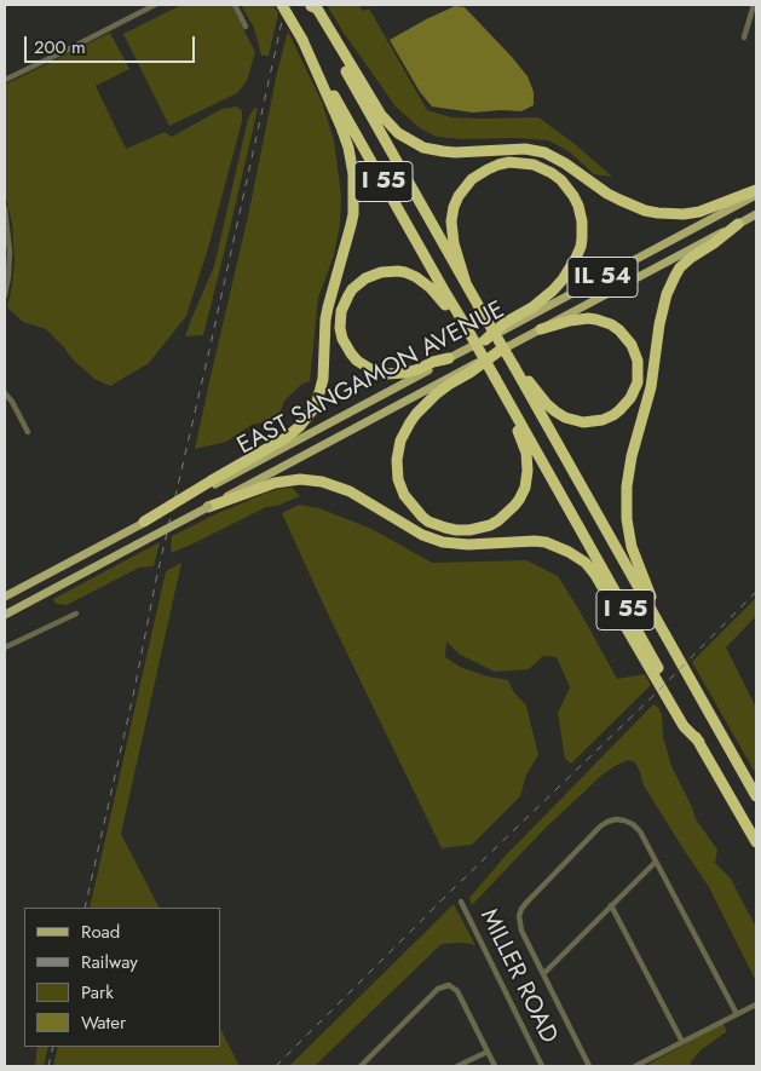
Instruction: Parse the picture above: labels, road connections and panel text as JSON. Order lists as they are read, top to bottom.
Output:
{
  "streets": {
    "highway": ["I 55"],
    "main road": ["IL 54", "EAST SANGAMON AVENUE"],
    "street": ["MILLER ROAD"]
  },
  "legend": [
    "Road",
    "Railway",
    "Park",
    "Water"
  ],
  "scale_bar": "200 m"
}
